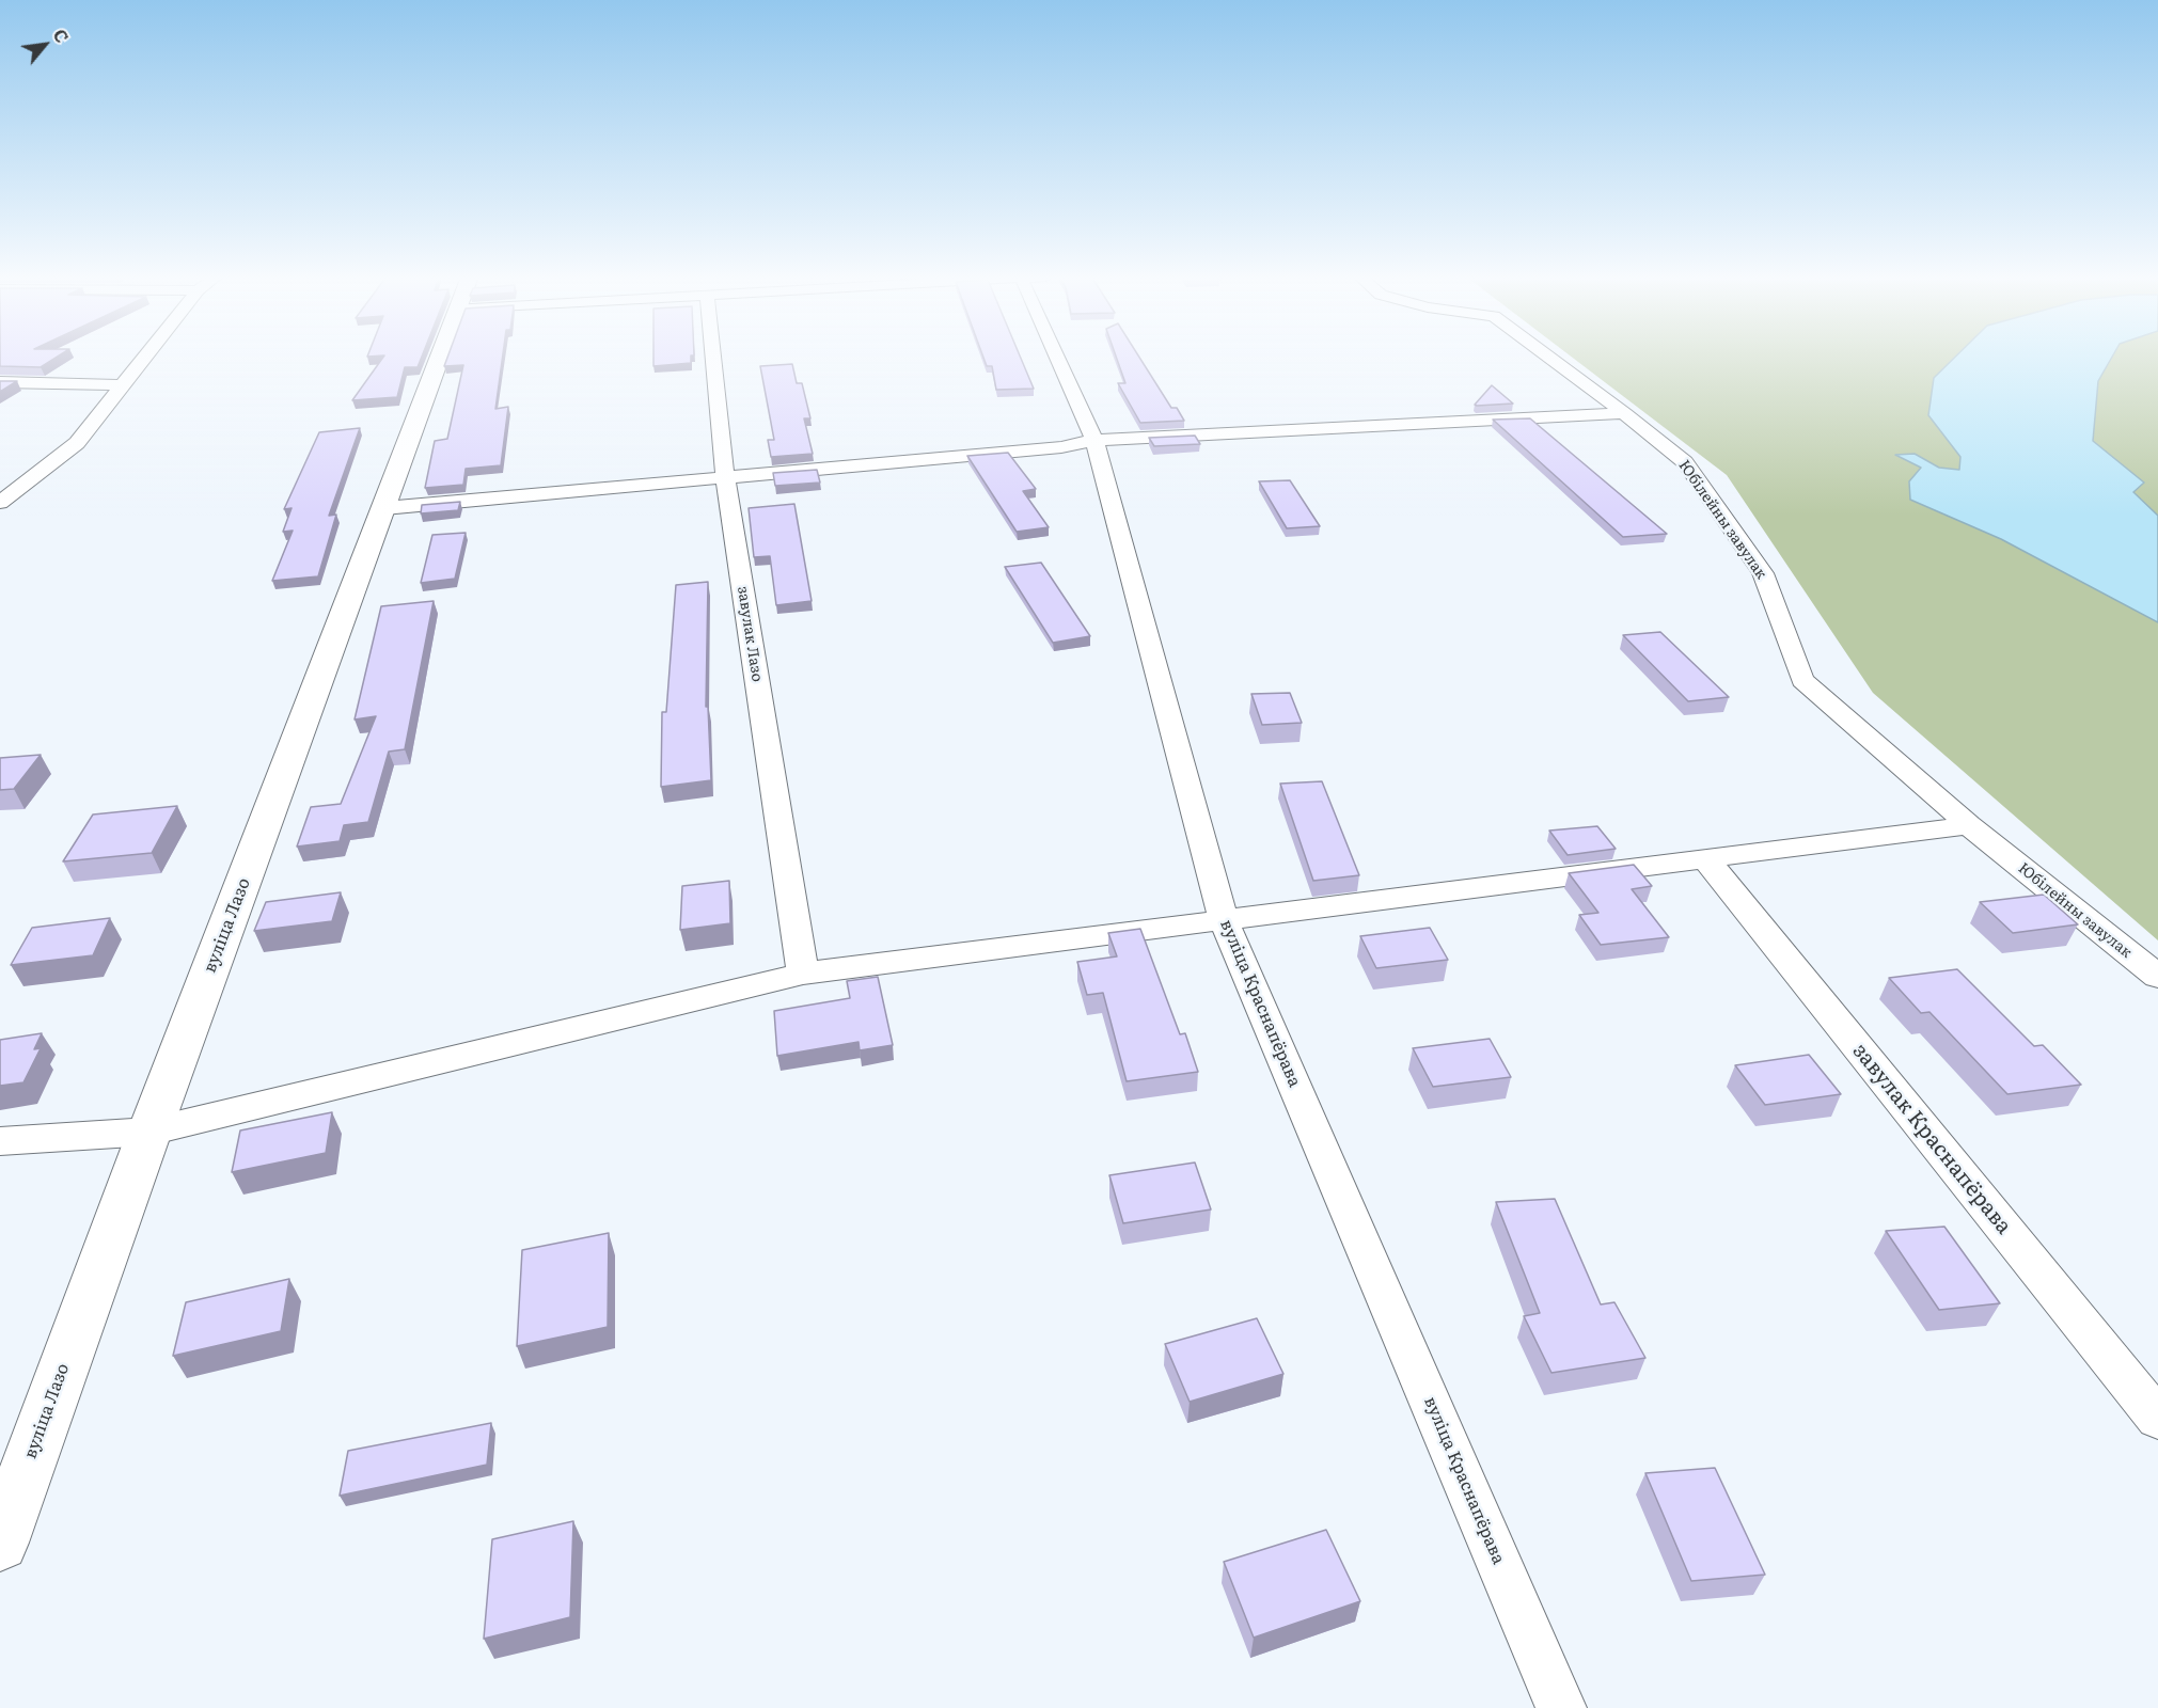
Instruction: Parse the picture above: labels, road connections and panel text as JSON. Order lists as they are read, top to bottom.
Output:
{
  "streets": {
    "main road": ["вуліца Лазо"],
    "street": [
      "Юбілейны завулак",
      "завулак Лазо",
      "вуліца Краснапёрава",
      "завулак Краснапёрава"
    ]
  },
  "north": "top right"
}
